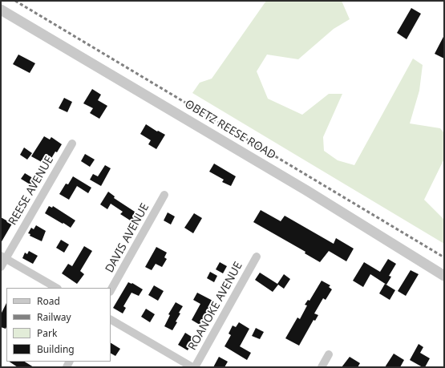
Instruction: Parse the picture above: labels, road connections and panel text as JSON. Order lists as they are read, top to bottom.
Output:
{
  "streets": {
    "street": [
      "OBETZ REESE ROAD",
      "REESE AVENUE",
      "DAVIS AVENUE",
      "ROANOKE AVENUE"
    ]
  },
  "legend": [
    "Road",
    "Railway",
    "Park",
    "Building"
  ]
}
